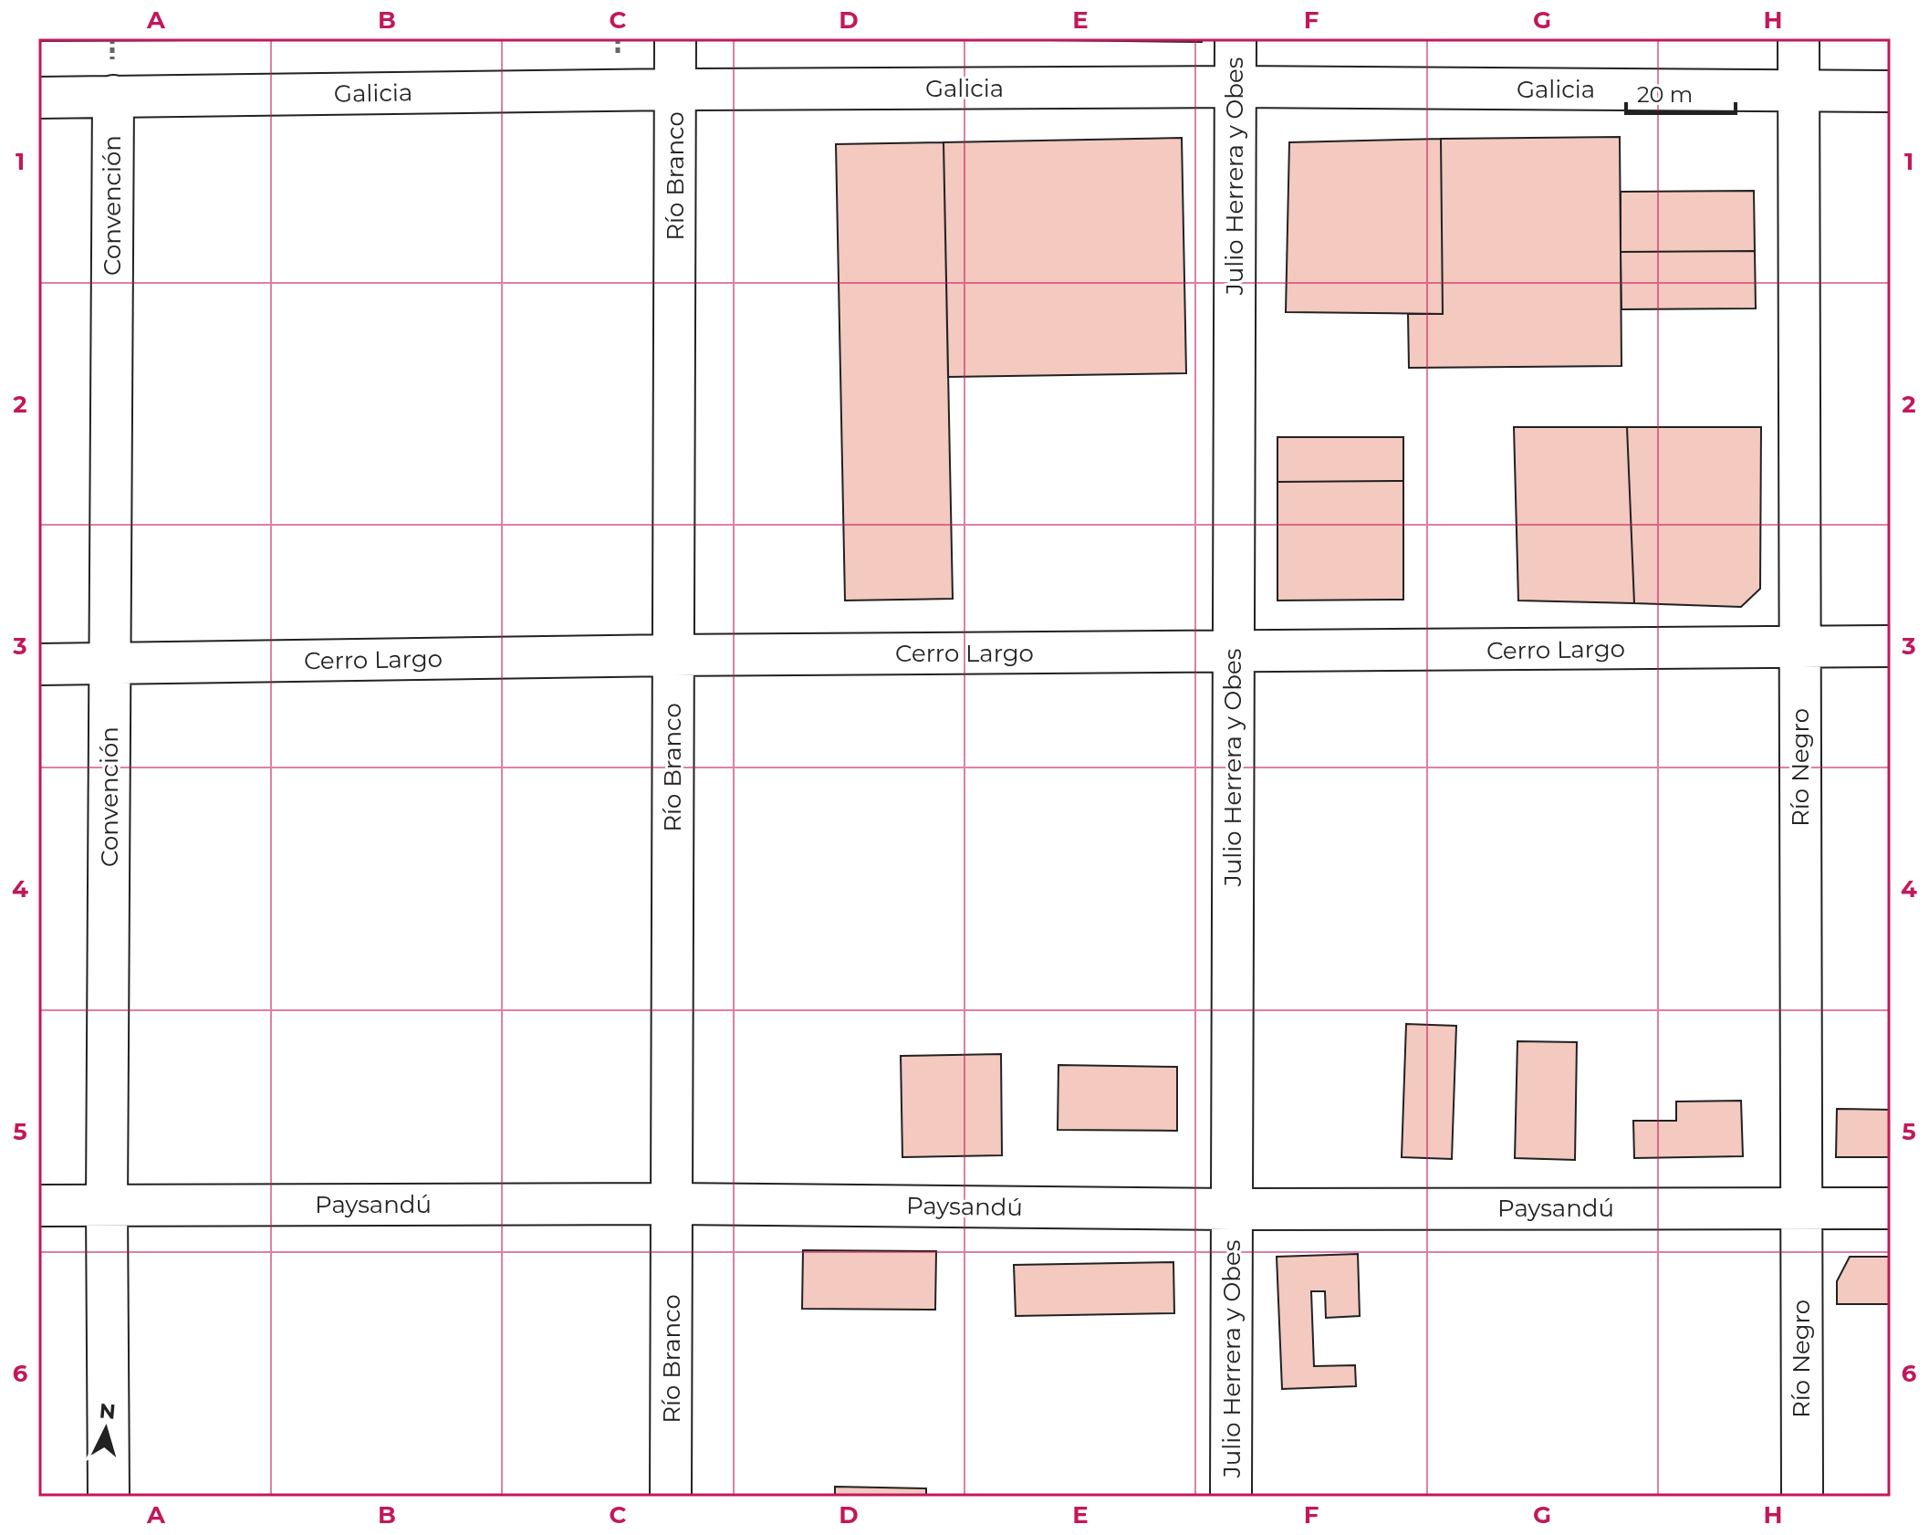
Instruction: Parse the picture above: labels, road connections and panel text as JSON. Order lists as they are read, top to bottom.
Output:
{
  "streets": {
    "street": [
      "Galicia",
      "Río Branco",
      "Julio Herrera y Obes",
      "Convención",
      "Cerro Largo",
      "Río Negro",
      "Paysandú"
    ]
  },
  "crossings": [
    ["Galicia", "Río Branco"],
    ["Galicia", "Julio Herrera y Obes"],
    ["Galicia", "Convención"],
    ["Galicia", "Río Negro"],
    ["Río Branco", "Cerro Largo"],
    ["Río Branco", "Paysandú"],
    ["Julio Herrera y Obes", "Cerro Largo"],
    ["Julio Herrera y Obes", "Paysandú"],
    ["Convención", "Cerro Largo"],
    ["Convención", "Paysandú"],
    ["Cerro Largo", "Río Negro"],
    ["Río Negro", "Paysandú"]
  ],
  "scale_bar": "20 m",
  "north": "top",
  "grid": {
    "columns": [
      "A",
      "B",
      "C",
      "D",
      "E",
      "F",
      "G",
      "H"
    ],
    "rows": [
      "1",
      "2",
      "3",
      "4",
      "5",
      "6"
    ]
  }
}
